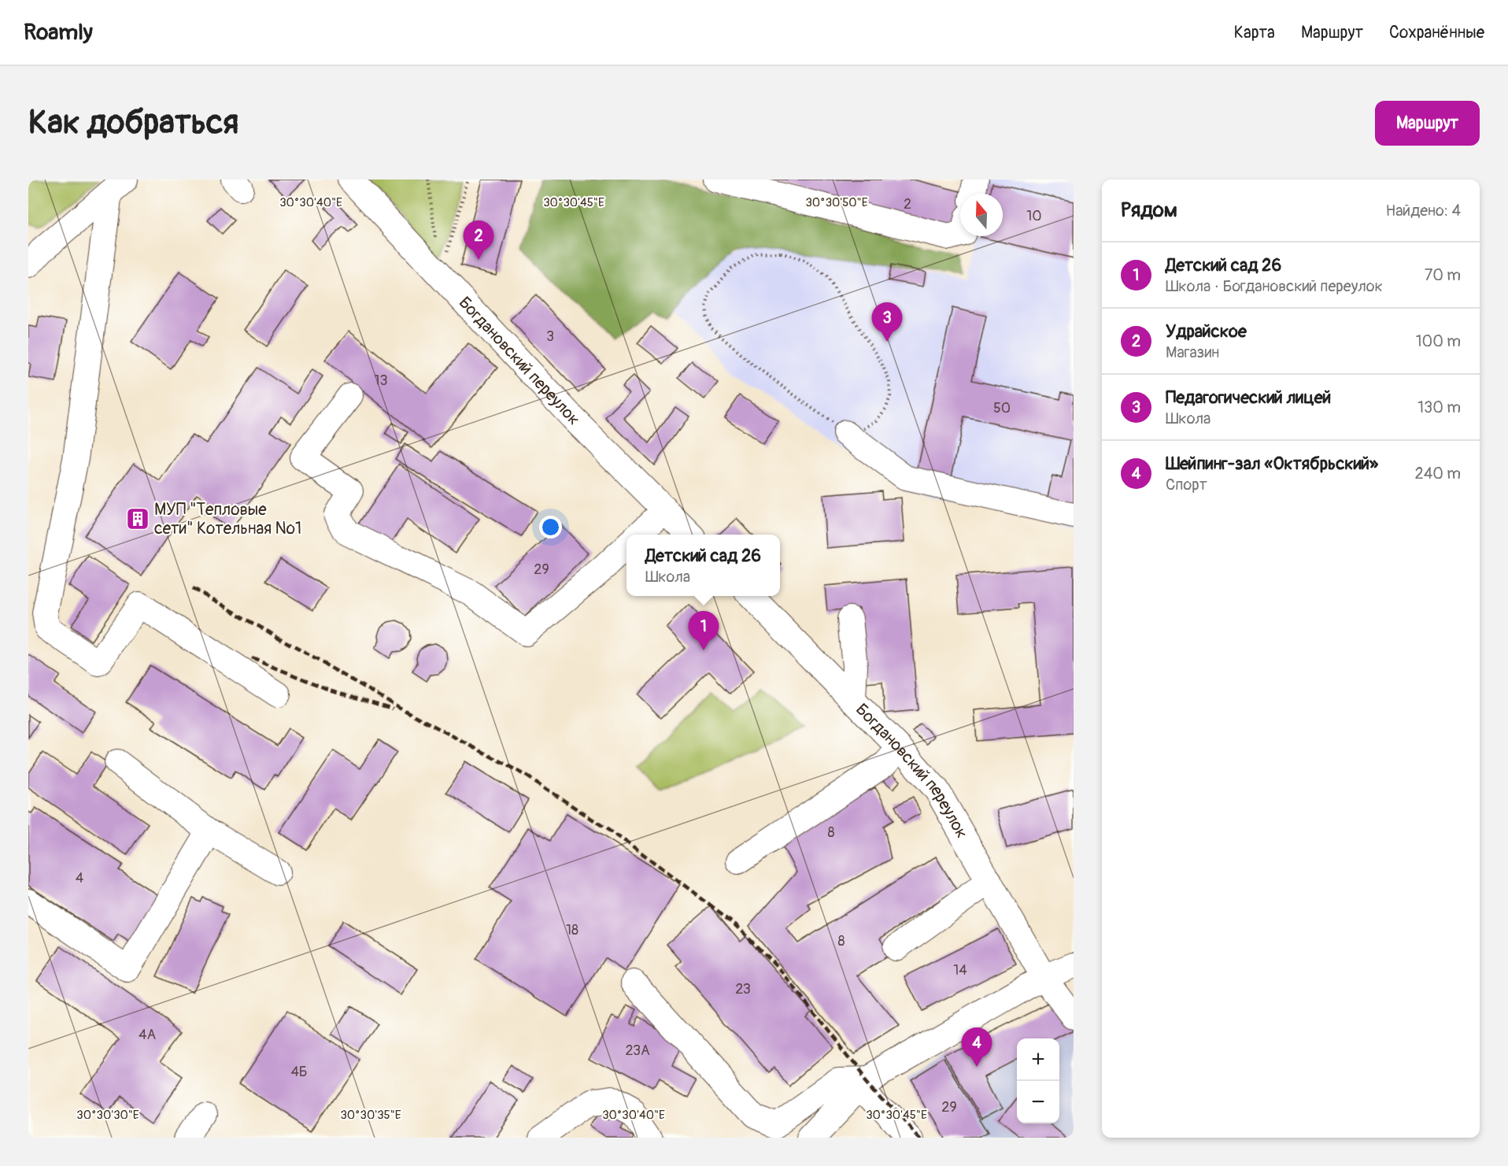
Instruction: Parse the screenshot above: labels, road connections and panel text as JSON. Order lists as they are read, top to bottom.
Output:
{
  "streets": {
    "street": ["Богдановский переулок"]
  },
  "places": {
    "building": ["МУП \"Тепловые сети\" Котельная №1"]
  },
  "house_numbers": [
    "2",
    "10",
    "3",
    "13",
    "50",
    "29",
    "8",
    "4",
    "18",
    "8",
    "14",
    "23",
    "4А",
    "23А",
    "4Б",
    "29"
  ],
  "north": "top",
  "page": {
    "header": "Roamly",
    "nav": ["Карта", "Маршрут", "Сохранённые"],
    "buttons": "Маршрут",
    "title": "Как добраться",
    "heading": ["Рядом", "Найдено: 4"],
    "pins": [
      "2",
      "3",
      "1",
      "4"
    ],
    "list": [
      {
        "mark": "1",
        "name": "Детский сад 26",
        "note": "Школа · Богдановский переулок",
        "value": "70 m"
      },
      {
        "mark": "2",
        "name": "Удрайское",
        "note": "Магазин",
        "value": "100 m"
      },
      {
        "mark": "3",
        "name": "Педагогический лицей",
        "note": "Школа",
        "value": "130 m"
      },
      {
        "mark": "4",
        "name": "Шейпинг-зал «Октябрьский»",
        "note": "Спорт",
        "value": "240 m"
      }
    ],
    "popup": ["Детский сад 26", "Школа"],
    "map_buttons": ["+", "−"]
  },
  "coordinates": [
    "30°30'40\"E",
    "30°30'45\"E",
    "30°30'50\"E",
    "30°30'30\"E",
    "30°30'35\"E"
  ]
}
